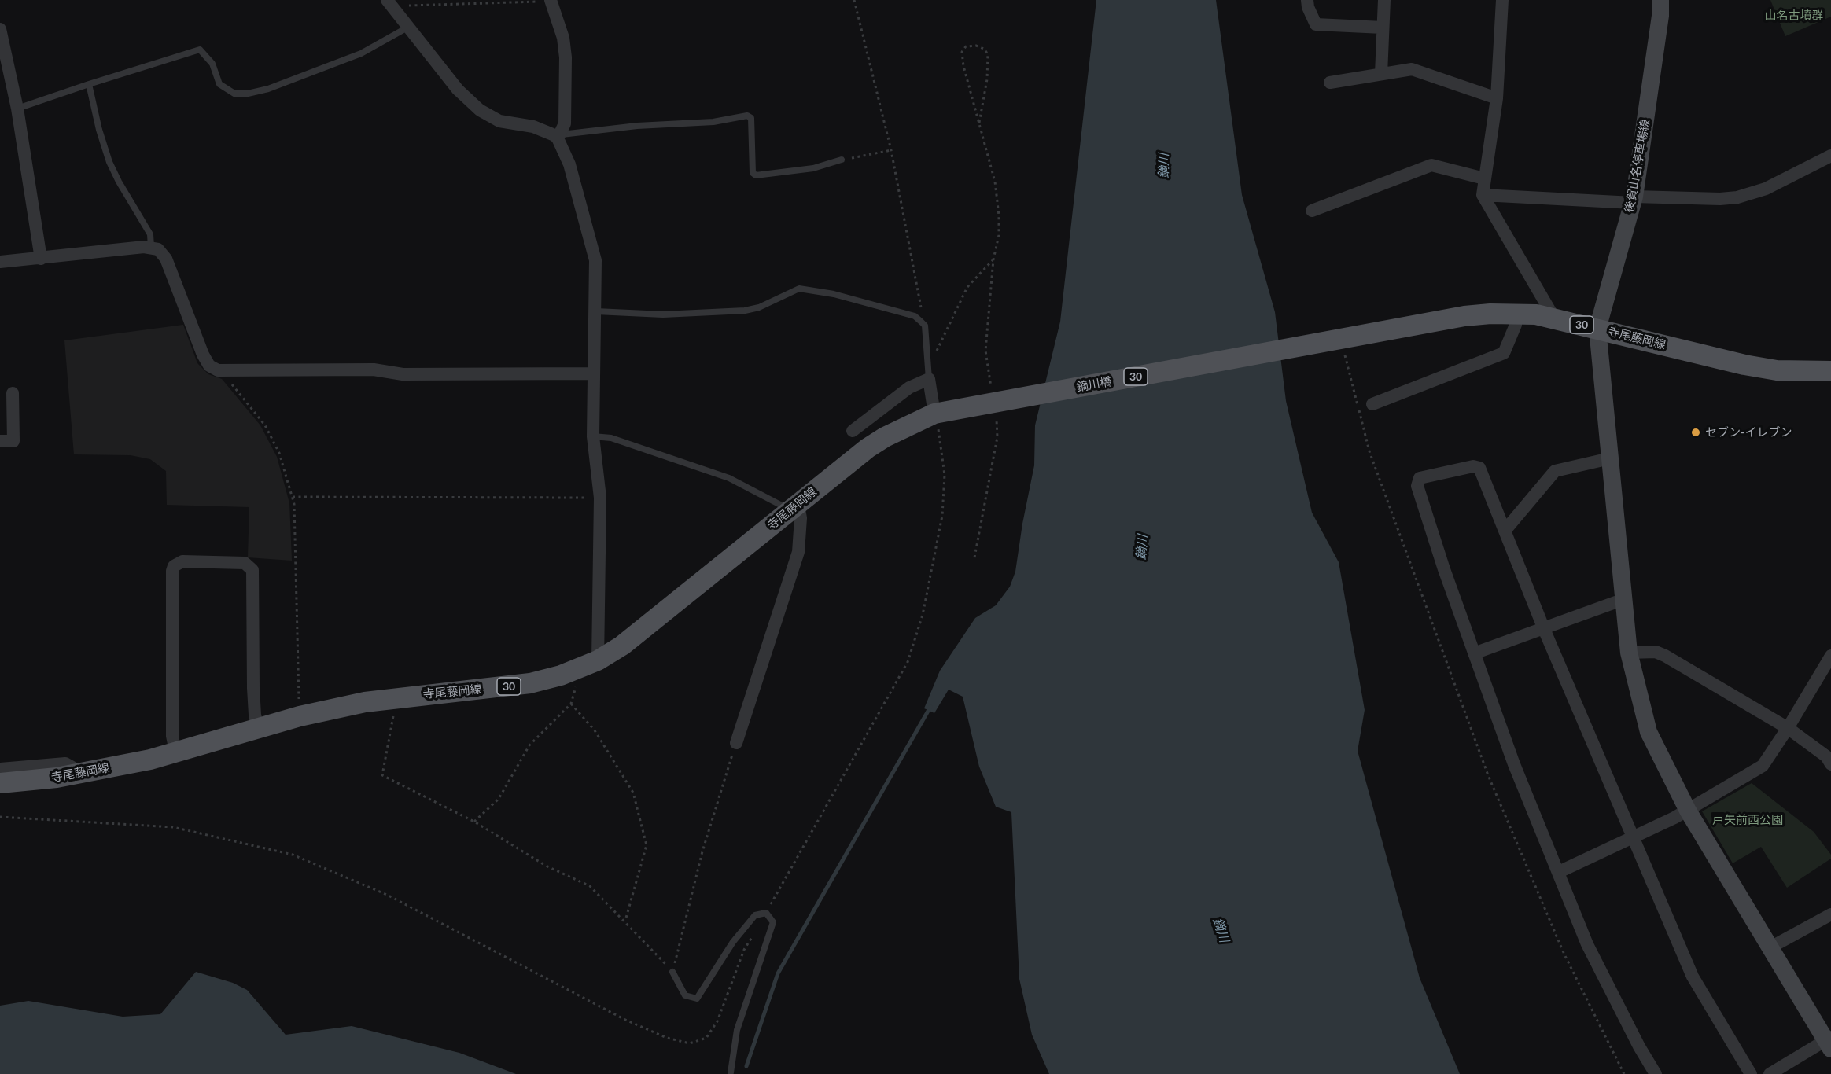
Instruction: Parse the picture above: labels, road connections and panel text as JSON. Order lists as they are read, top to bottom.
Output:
{
  "streets": {
    "main road": ["30", "寺尾藤岡線", "鏑川橋"],
    "street": ["後賀山名停車場線"]
  },
  "crossings": [
    ["後賀山名停車場線", "寺尾藤岡線"],
    ["寺尾藤岡線", "鏑川橋"]
  ],
  "water": ["鏑川"],
  "parks": ["山名古墳群", "戸矢前西公園"],
  "places": ["セブン-イレブン"]
}
